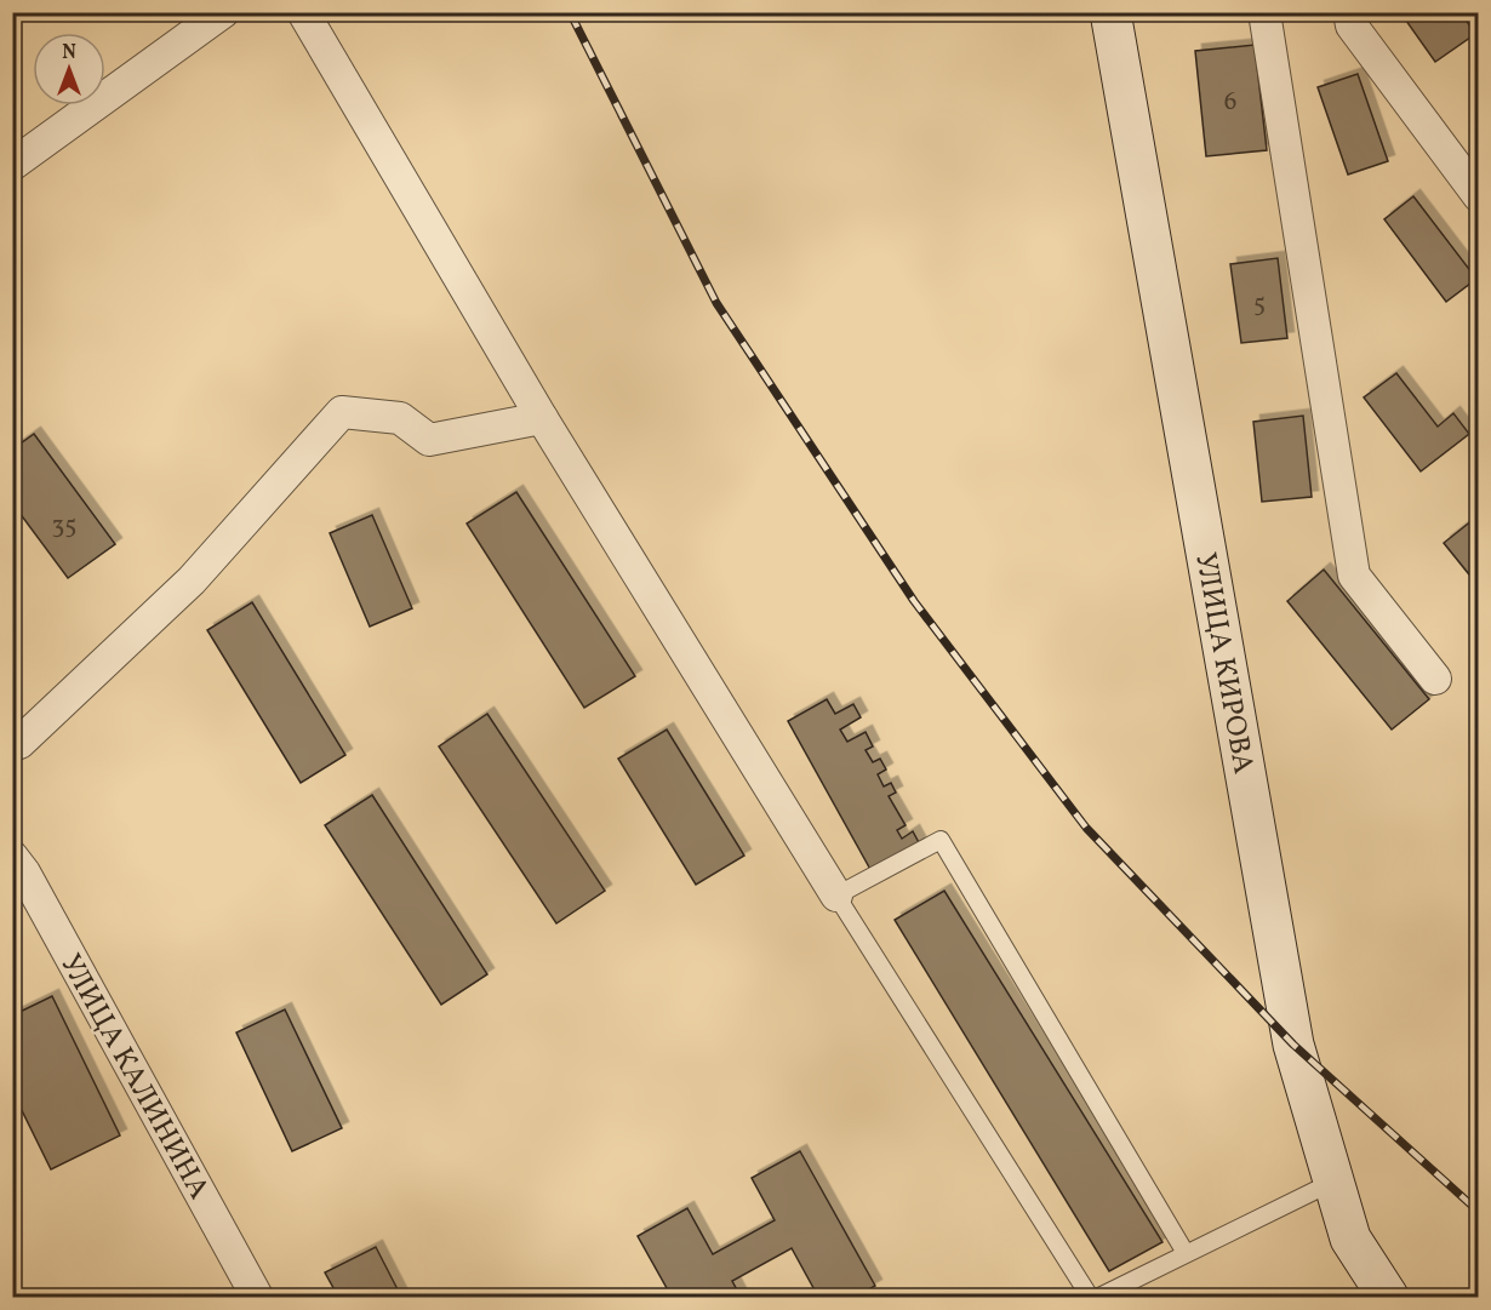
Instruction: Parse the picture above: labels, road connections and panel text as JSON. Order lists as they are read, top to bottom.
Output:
{
  "streets": {
    "main road": ["УЛИЦА КИРОВА"],
    "street": ["УЛИЦА КАЛИНИНА"]
  },
  "house_numbers": ["6", "5", "35"],
  "north": "top"
}
